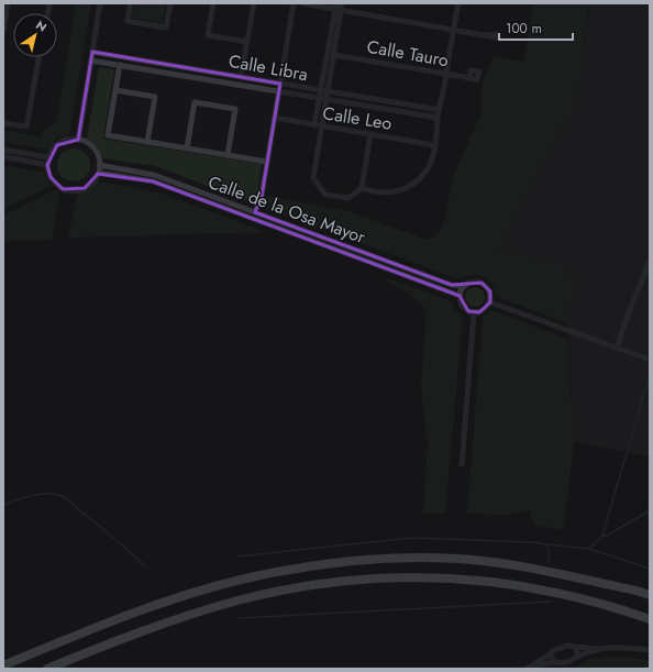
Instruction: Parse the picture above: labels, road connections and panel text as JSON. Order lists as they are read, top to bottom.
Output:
{
  "streets": {
    "street": [
      "Calle Tauro",
      "Calle Libra",
      "Calle Leo",
      "Calle de la Osa Mayor"
    ]
  },
  "scale_bar": "100 m",
  "north": "top right"
}
